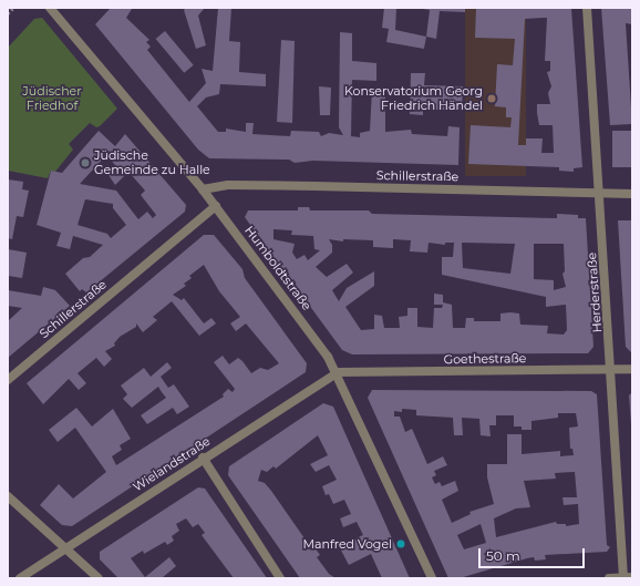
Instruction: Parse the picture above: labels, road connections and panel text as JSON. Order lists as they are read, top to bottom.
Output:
{
  "streets": {
    "street": [
      "Schillerstraße",
      "Humboldtstraße",
      "Herderstraße",
      "Goethestraße",
      "Wielandstraße"
    ]
  },
  "crossings": [
    ["Schillerstraße", "Humboldtstraße"],
    ["Schillerstraße", "Herderstraße"],
    ["Humboldtstraße", "Goethestraße"],
    ["Humboldtstraße", "Wielandstraße"],
    ["Herderstraße", "Goethestraße"],
    ["Goethestraße", "Wielandstraße"]
  ],
  "parks": ["Jüdischer Friedhof"],
  "places": ["Konservatorium Georg Friedrich Händel", "Jüdische Gemeinde zu Halle", "Manfred Vogel"],
  "scale_bar": "50 m"
}
